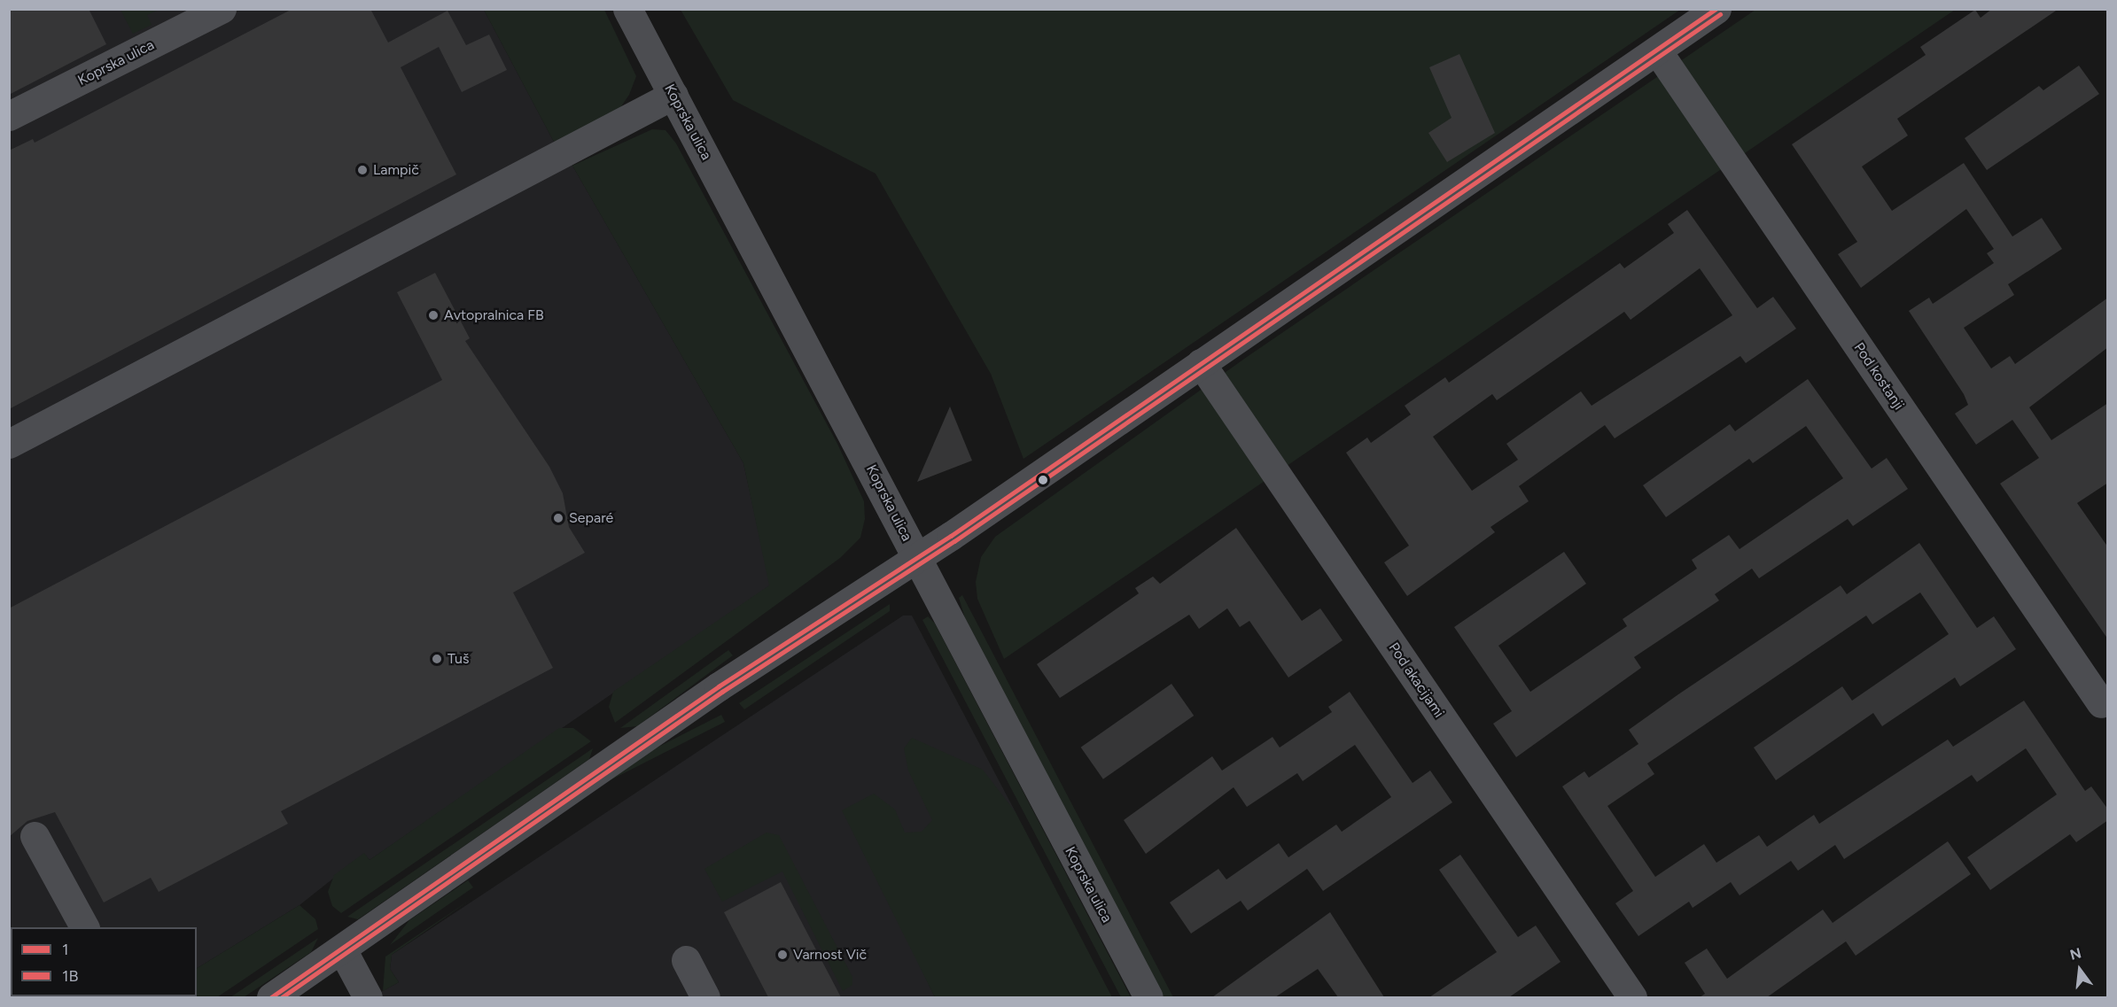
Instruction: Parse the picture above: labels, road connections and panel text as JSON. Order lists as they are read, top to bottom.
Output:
{
  "streets": {
    "street": ["Koprska ulica", "Pod kostanji", "Pod akacijami"]
  },
  "places": [
    "Lampič",
    "Avtopralnica FB",
    "Separé",
    "Tuš",
    "Varnost Vič"
  ],
  "lines": ["transit line 1", "transit line 1B"],
  "legend": ["1", "1B"],
  "north": "top"
}
